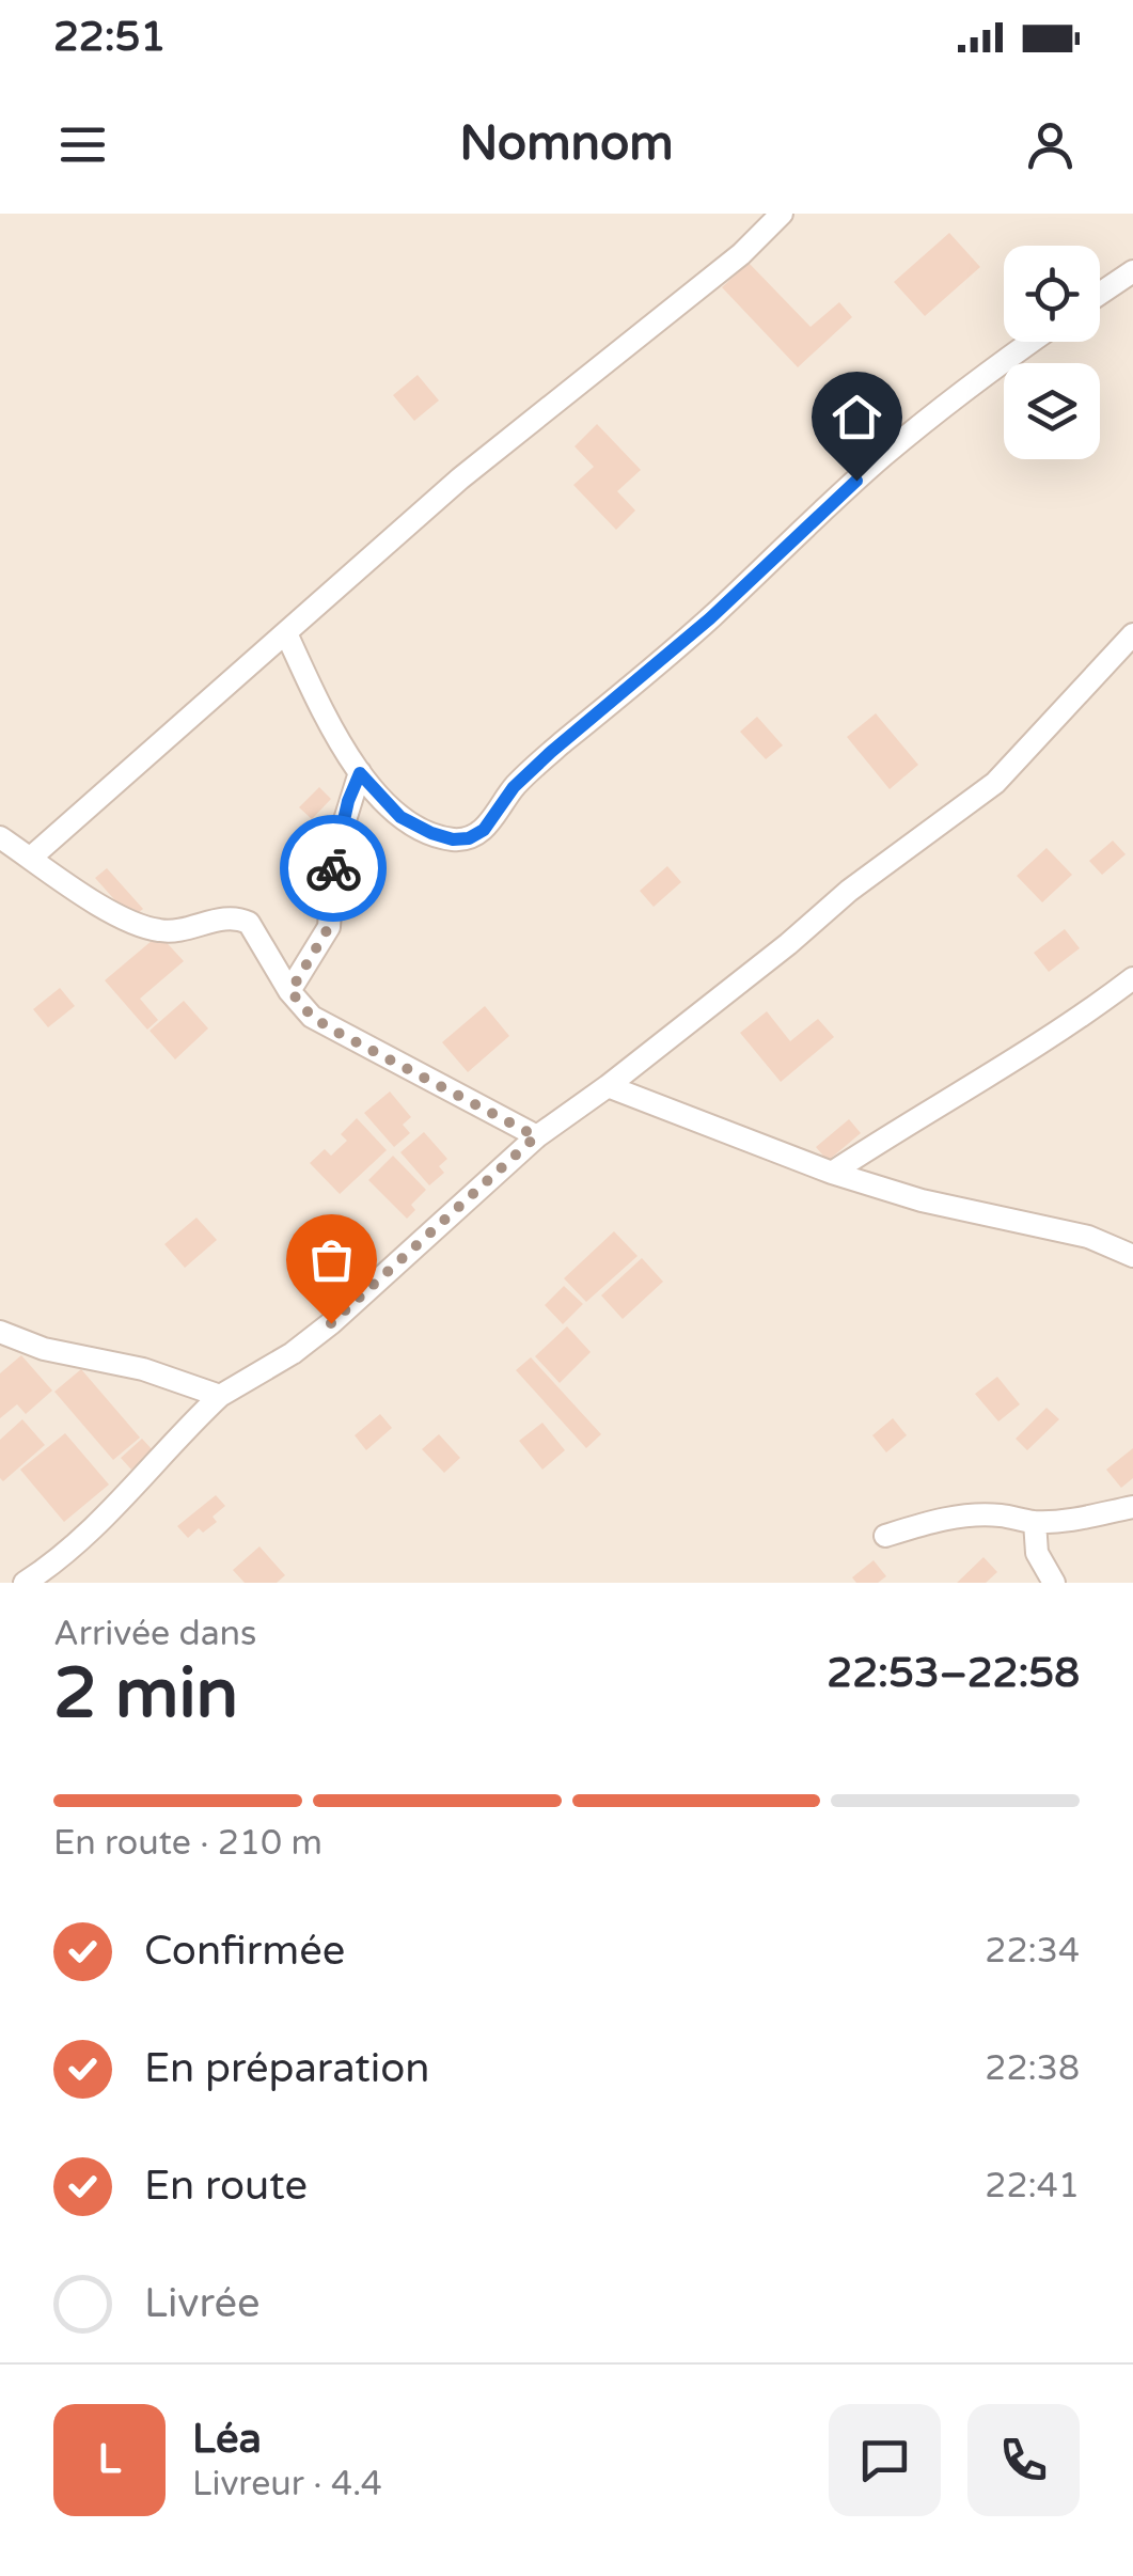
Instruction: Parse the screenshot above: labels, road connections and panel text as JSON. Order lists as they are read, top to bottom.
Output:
{
  "page": {
    "status": "22:51",
    "header": "Nomnom",
    "heading": ["2 min", "Arrivée dans", "22:53–22:58"],
    "panel": ["Léa", "Livreur · 4.4"],
    "bar": "En route · 210 m",
    "list": [
      ["Confirmée", "22:34"],
      ["En préparation", "22:38"],
      ["En route", "22:41"],
      "Livrée"
    ],
    "round": "L"
  }
}
